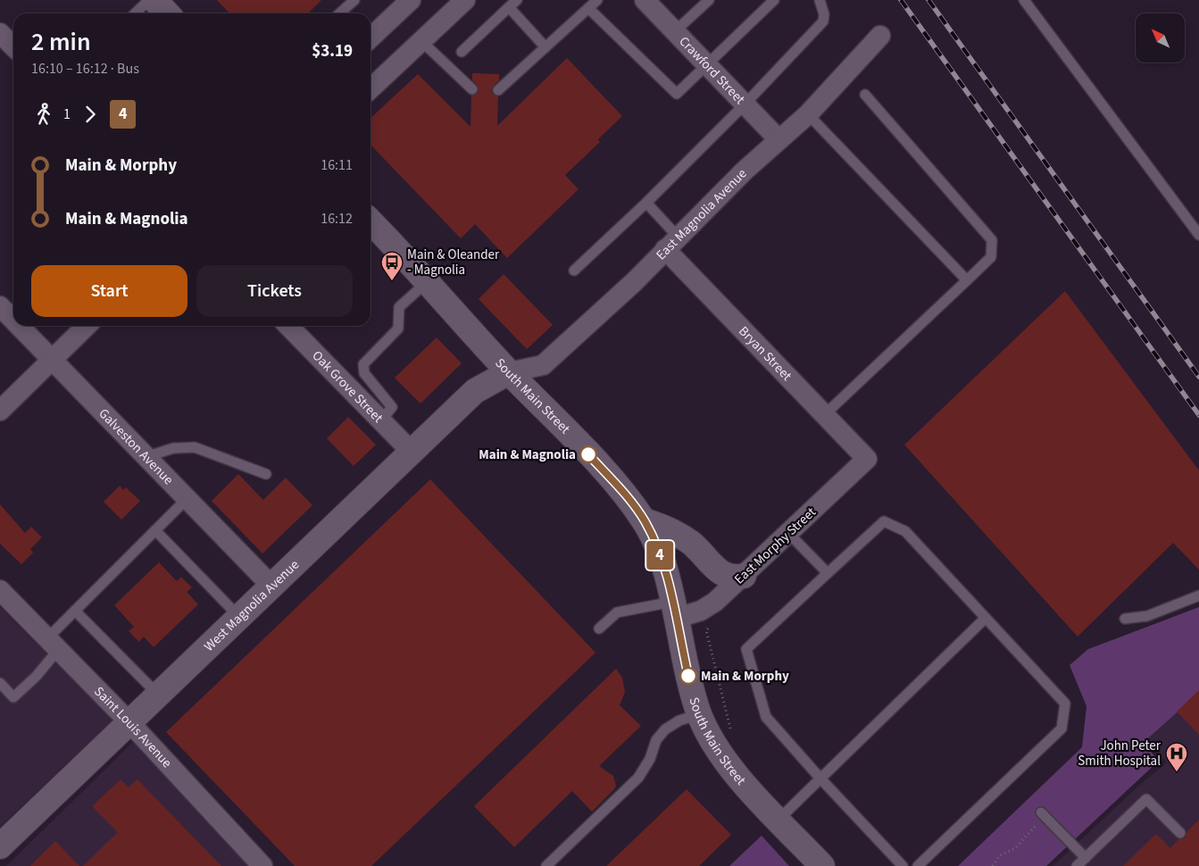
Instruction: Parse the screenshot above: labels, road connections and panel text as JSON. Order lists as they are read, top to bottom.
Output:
{
  "streets": {
    "street": [
      "Crawford Street",
      "East Magnolia Avenue",
      "Bryan Street",
      "Oak Grove Street",
      "South Main Street",
      "Galveston Avenue",
      "East Morphy Street",
      "West Magnolia Avenue",
      "Saint Louis Avenue"
    ]
  },
  "crossings": [
    ["Crawford Street", "East Magnolia Avenue"],
    ["East Magnolia Avenue", "Bryan Street"],
    ["East Magnolia Avenue", "South Main Street"],
    ["East Magnolia Avenue", "West Magnolia Avenue"],
    ["Bryan Street", "East Morphy Street"],
    ["Oak Grove Street", "West Magnolia Avenue"],
    ["South Main Street", "East Morphy Street"],
    ["South Main Street", "West Magnolia Avenue"],
    ["Galveston Avenue", "West Magnolia Avenue"],
    ["West Magnolia Avenue", "Saint Louis Avenue"]
  ],
  "places": {
    "bus stop": ["Main & Oleander - Magnolia"],
    "other": ["Main & Magnolia", "Main & Morphy"],
    "hospital": ["John Peter Smith Hospital"]
  },
  "lines": ["bus line 4"],
  "north": "top left",
  "page": {
    "on_map": "4",
    "heading": ["2 min", "16:10 – 16:12 · Bus", "$3.19"],
    "legs": ["1", "4"],
    "list": [
      {
        "name": "Main & Morphy",
        "value": "16:11"
      },
      {
        "name": "Main & Magnolia",
        "value": "16:12"
      }
    ],
    "buttons": ["Start", "Tickets"]
  }
}
